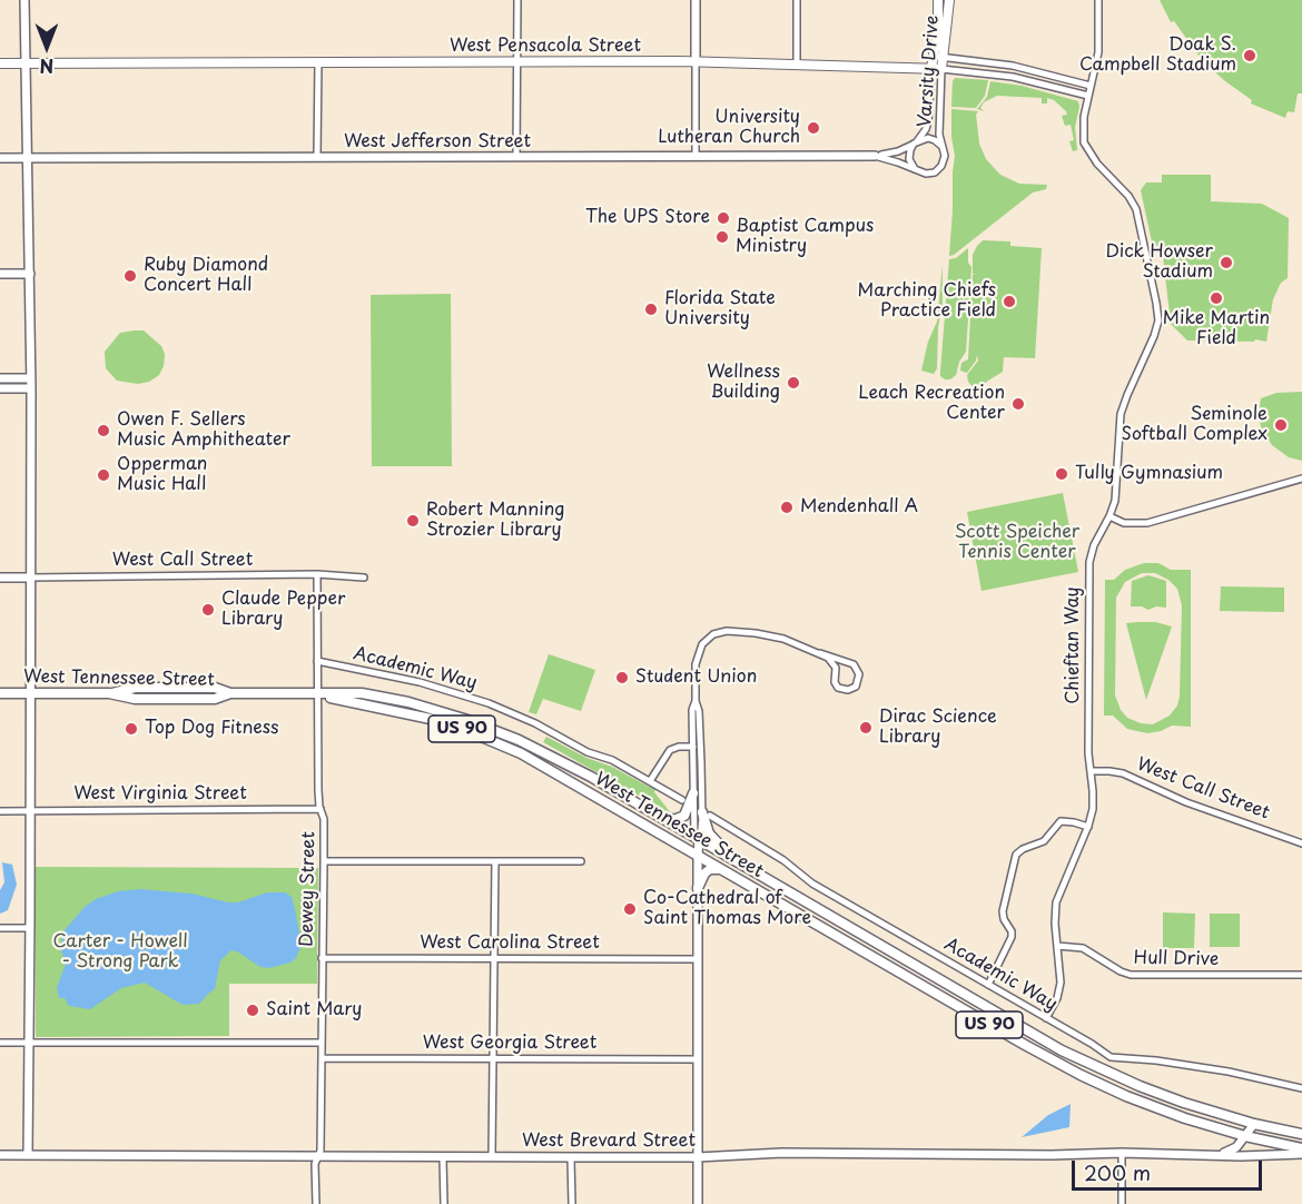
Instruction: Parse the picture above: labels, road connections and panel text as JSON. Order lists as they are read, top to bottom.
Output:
{
  "streets": {
    "main road": [
      "West Pensacola Street",
      "Varsity Drive",
      "West Tennessee Street",
      "US 90"
    ],
    "street": [
      "West Jefferson Street",
      "West Call Street",
      "Chieftan Way",
      "Academic Way",
      "West Virginia Street",
      "Dewey Street",
      "West Carolina Street",
      "Hull Drive",
      "West Georgia Street",
      "West Brevard Street"
    ]
  },
  "crossings": [
    ["West Pensacola Street", "Varsity Drive"],
    ["West Pensacola Street", "Chieftan Way"],
    ["Varsity Drive", "West Jefferson Street"],
    ["West Call Street", "Chieftan Way"],
    ["West Call Street", "Dewey Street"],
    ["Chieftan Way", "Academic Way"],
    ["Chieftan Way", "Hull Drive"],
    ["Academic Way", "Dewey Street"],
    ["West Tennessee Street", "Dewey Street"],
    ["West Virginia Street", "Dewey Street"],
    ["Dewey Street", "West Carolina Street"],
    ["Dewey Street", "West Georgia Street"],
    ["Dewey Street", "West Brevard Street"]
  ],
  "parks": ["Scott Speicher Tennis Center", "Carter - Howell - Strong Park"],
  "places": [
    "Doak S. Campbell Stadium",
    "University Lutheran Church",
    "The UPS Store",
    "Baptist Campus Ministry",
    "Dick Howser Stadium",
    "Ruby Diamond Concert Hall",
    "Mike Martin Field",
    "Marching Chiefs Practice Field",
    "Florida State University",
    "Wellness Building",
    "Leach Recreation Center",
    "Seminole Softball Complex",
    "Owen F. Sellers Music Amphitheater",
    "Tully Gymnasium",
    "Opperman Music Hall",
    "Mendenhall A",
    "Robert Manning Strozier Library",
    "Claude Pepper Library",
    "Student Union",
    "Dirac Science Library",
    "Top Dog Fitness",
    "Co-Cathedral of Saint Thomas More",
    "Saint Mary"
  ],
  "scale_bar": "200 m",
  "north": "bottom"
}
